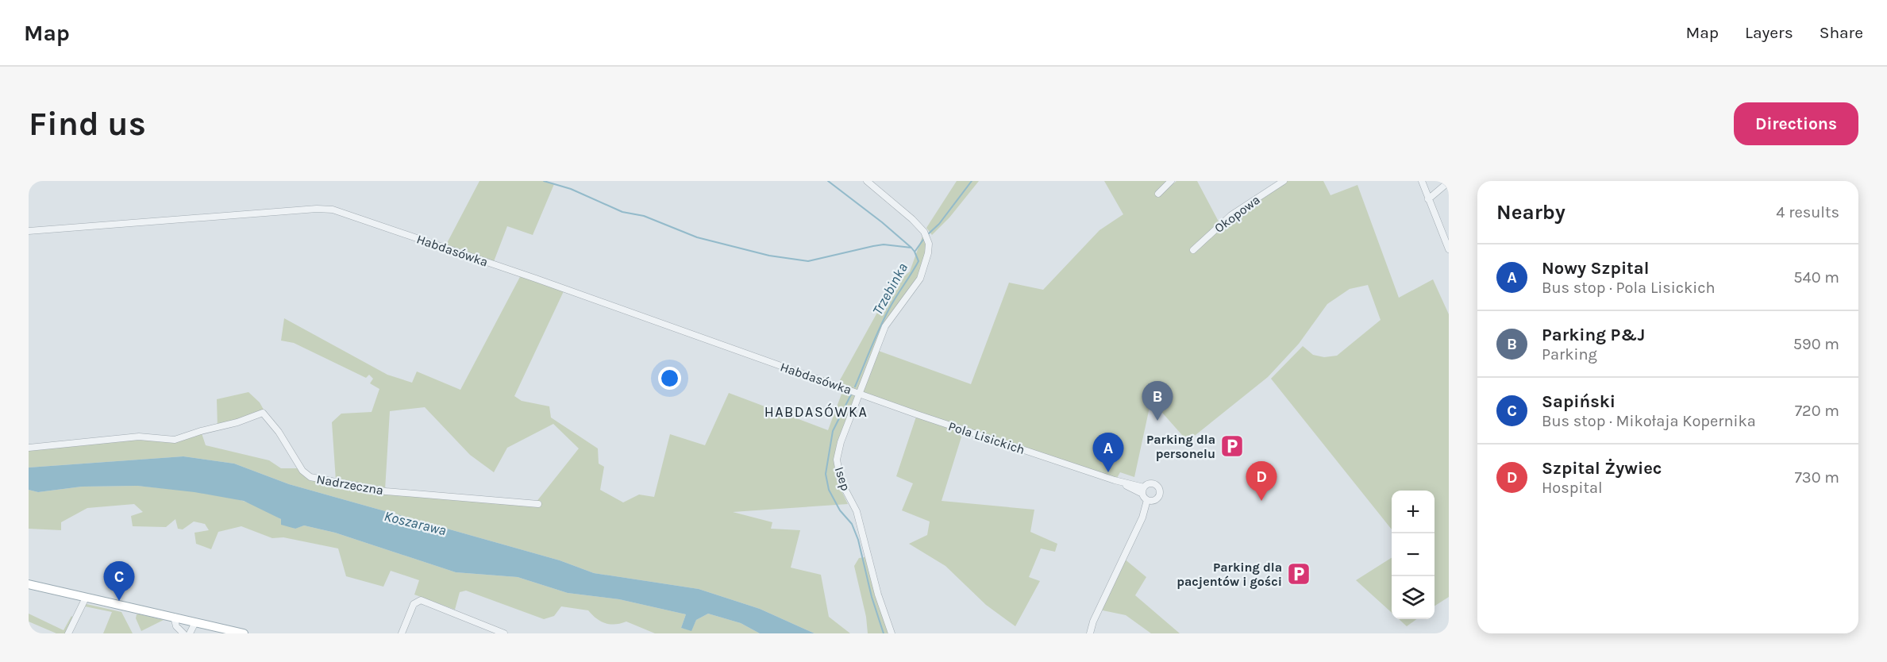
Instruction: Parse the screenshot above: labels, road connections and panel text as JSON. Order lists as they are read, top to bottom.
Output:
{
  "streets": {
    "street": [
      "Okopowa",
      "Habdasówka",
      "Pola Lisickich",
      "Isep",
      "Nadrzeczna"
    ]
  },
  "crossings": [
    ["Habdasówka", "Pola Lisickich"],
    ["Habdasówka", "Isep"],
    ["Pola Lisickich", "Isep"]
  ],
  "districts": ["HABDASÓWKA"],
  "water": ["Trzebinka", "Koszarawa"],
  "places": {
    "parking": ["Parking dla personelu", "Parking dla pacjentów i gości"]
  },
  "page": {
    "header": "Map",
    "nav": ["Map", "Layers", "Share"],
    "buttons": "Directions",
    "title": "Find us",
    "heading": ["Nearby", "4 results"],
    "list": [
      {
        "mark": "A",
        "name": "Nowy Szpital",
        "note": "Bus stop · Pola Lisickich",
        "value": "540 m"
      },
      {
        "mark": "B",
        "name": "Parking P&J",
        "note": "Parking",
        "value": "590 m"
      },
      {
        "mark": "C",
        "name": "Sapiński",
        "note": "Bus stop · Mikołaja Kopernika",
        "value": "720 m"
      },
      {
        "mark": "D",
        "name": "Szpital Żywiec",
        "note": "Hospital",
        "value": "730 m"
      }
    ],
    "pins": [
      "B",
      "A",
      "D",
      "C"
    ],
    "map_buttons": ["+", "−"]
  }
}
